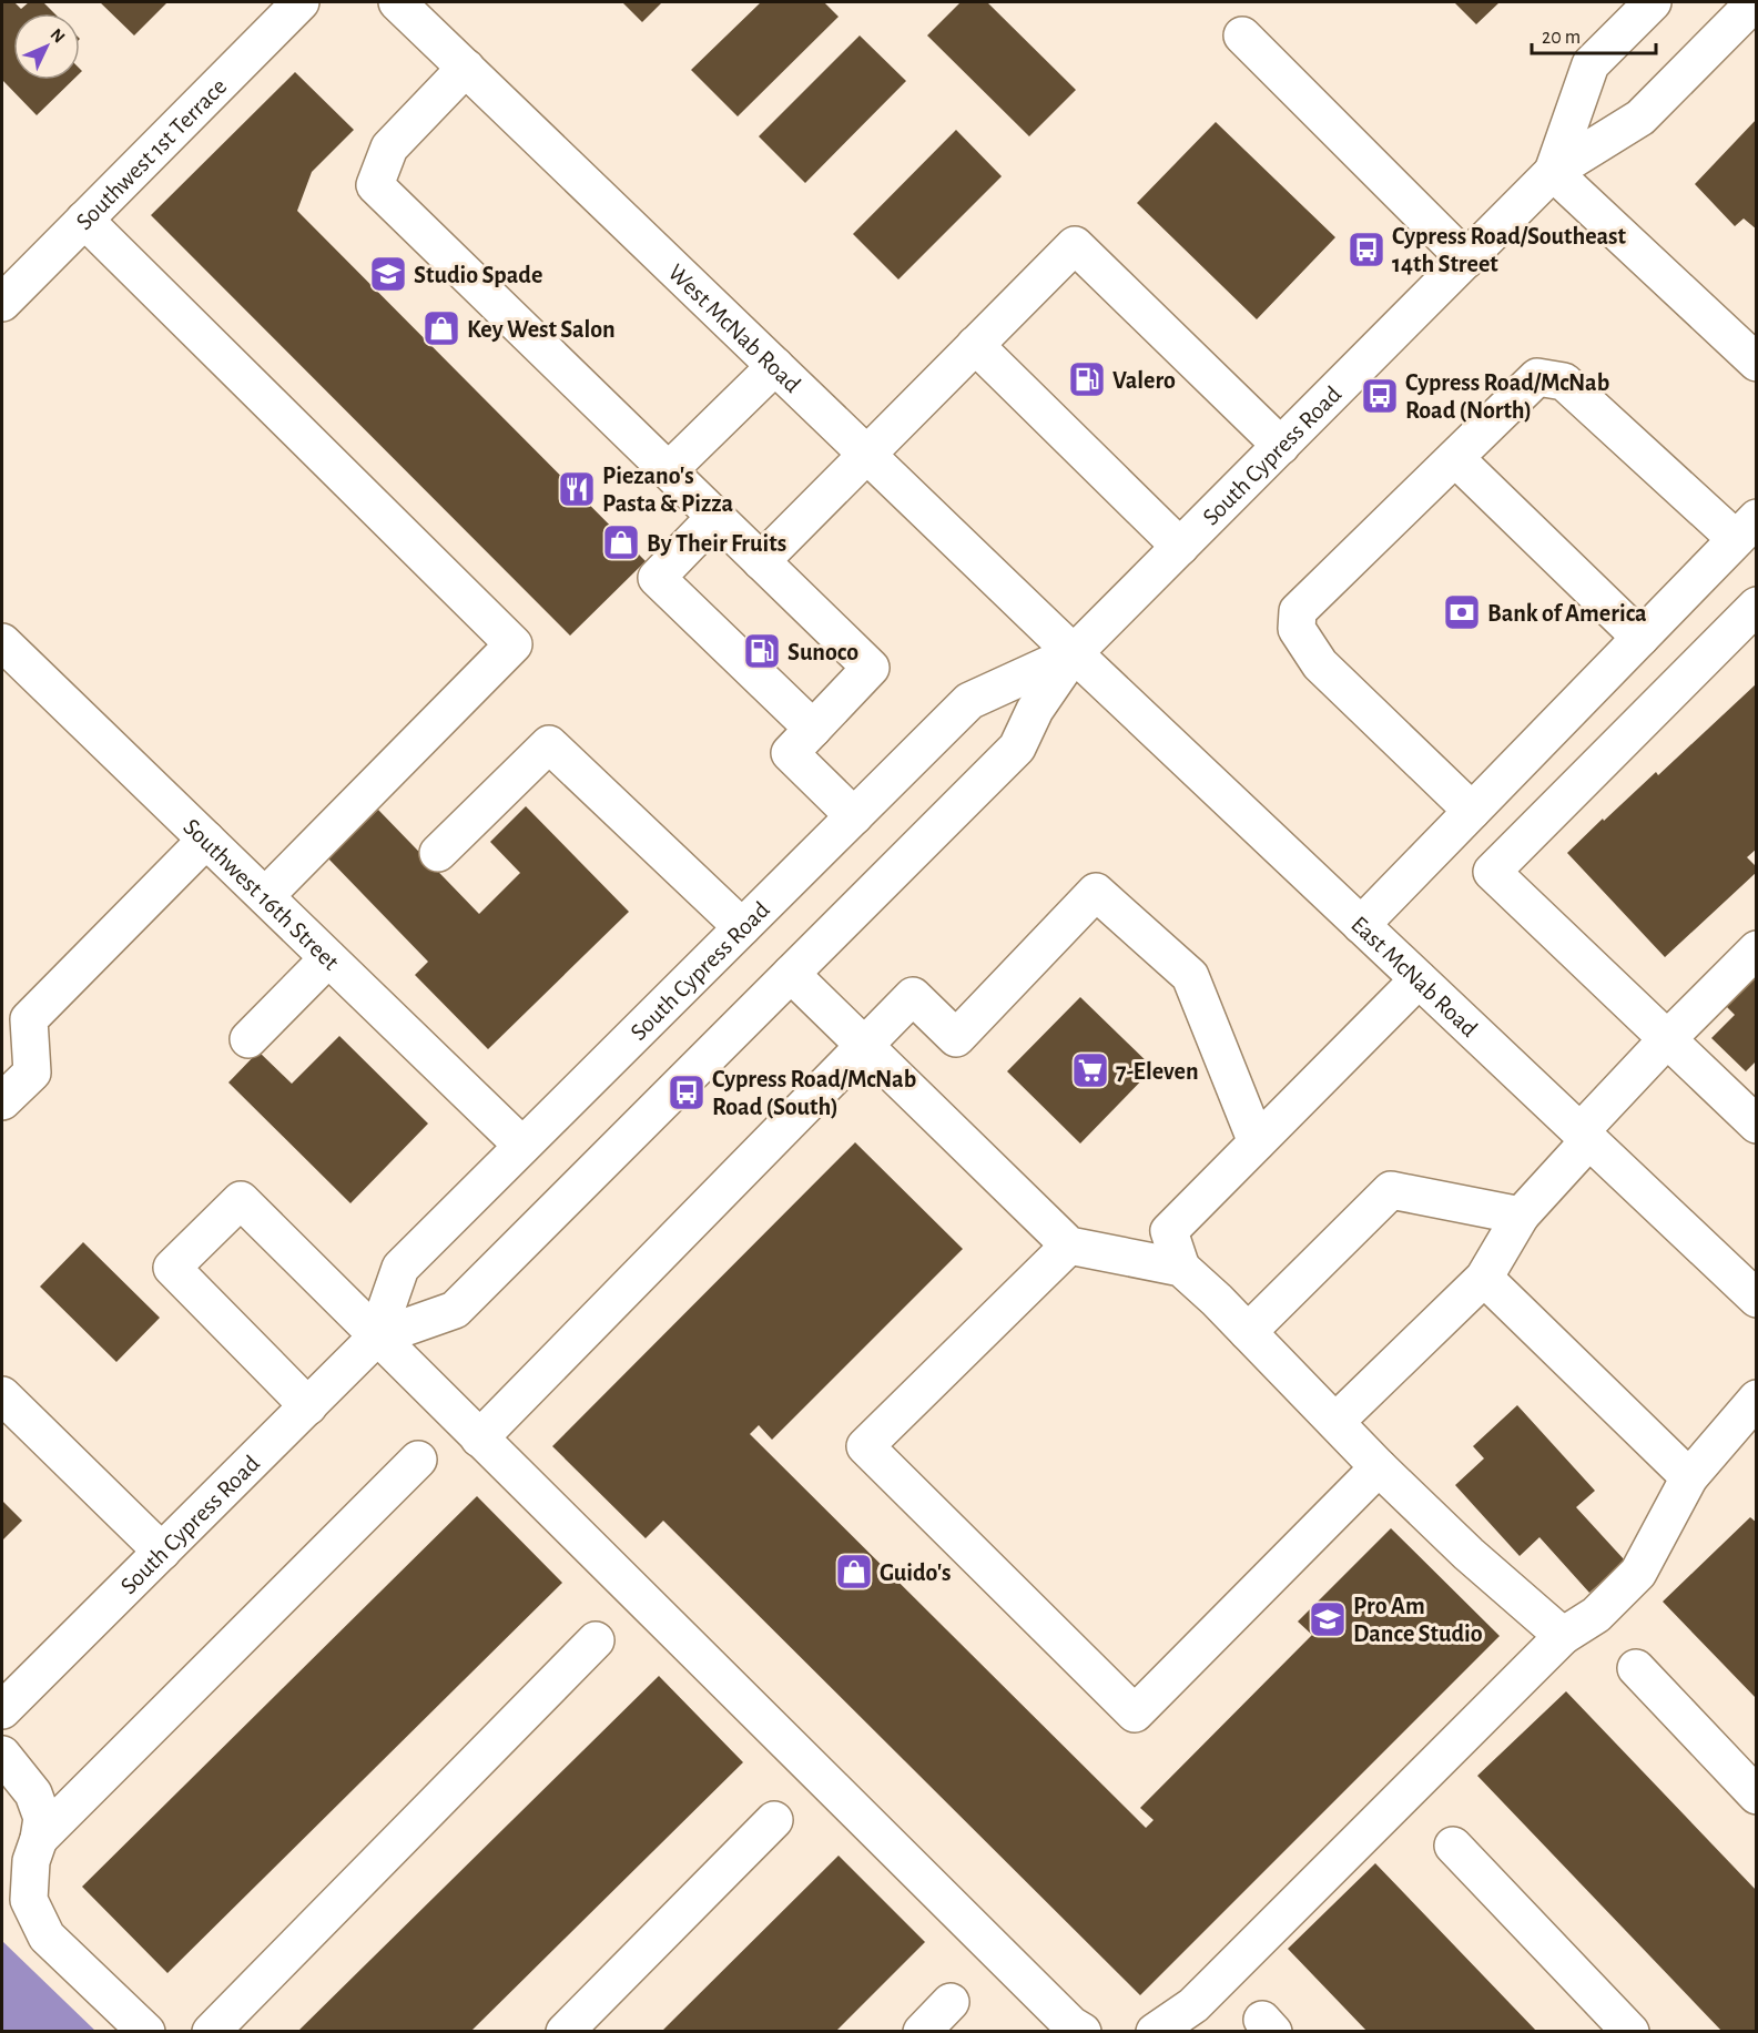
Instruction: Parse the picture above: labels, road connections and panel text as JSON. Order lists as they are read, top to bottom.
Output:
{
  "streets": {
    "street": [
      "Southwest 1st Terrace",
      "West McNab Road",
      "South Cypress Road",
      "Southwest 16th Street",
      "East McNab Road"
    ]
  },
  "crossings": [
    ["West McNab Road", "South Cypress Road"],
    ["West McNab Road", "East McNab Road"],
    ["South Cypress Road", "Southwest 16th Street"],
    ["South Cypress Road", "East McNab Road"]
  ],
  "places": {
    "bus stop": ["Cypress Road/Southeast 14th Street", "Cypress Road/McNab Road (North)", "Cypress Road/McNab Road (South)"],
    "school or university": ["Studio Spade", "Pro Am Dance Studio"],
    "shop": ["Key West Salon", "By Their Fruits", "Guido's"],
    "fuel station": ["Valero", "Sunoco"],
    "restaurant": ["Piezano's Pasta & Pizza"],
    "bank": ["Bank of America"],
    "supermarket": ["7-Eleven"]
  },
  "scale_bar": "20 m",
  "north": "top right"
}
